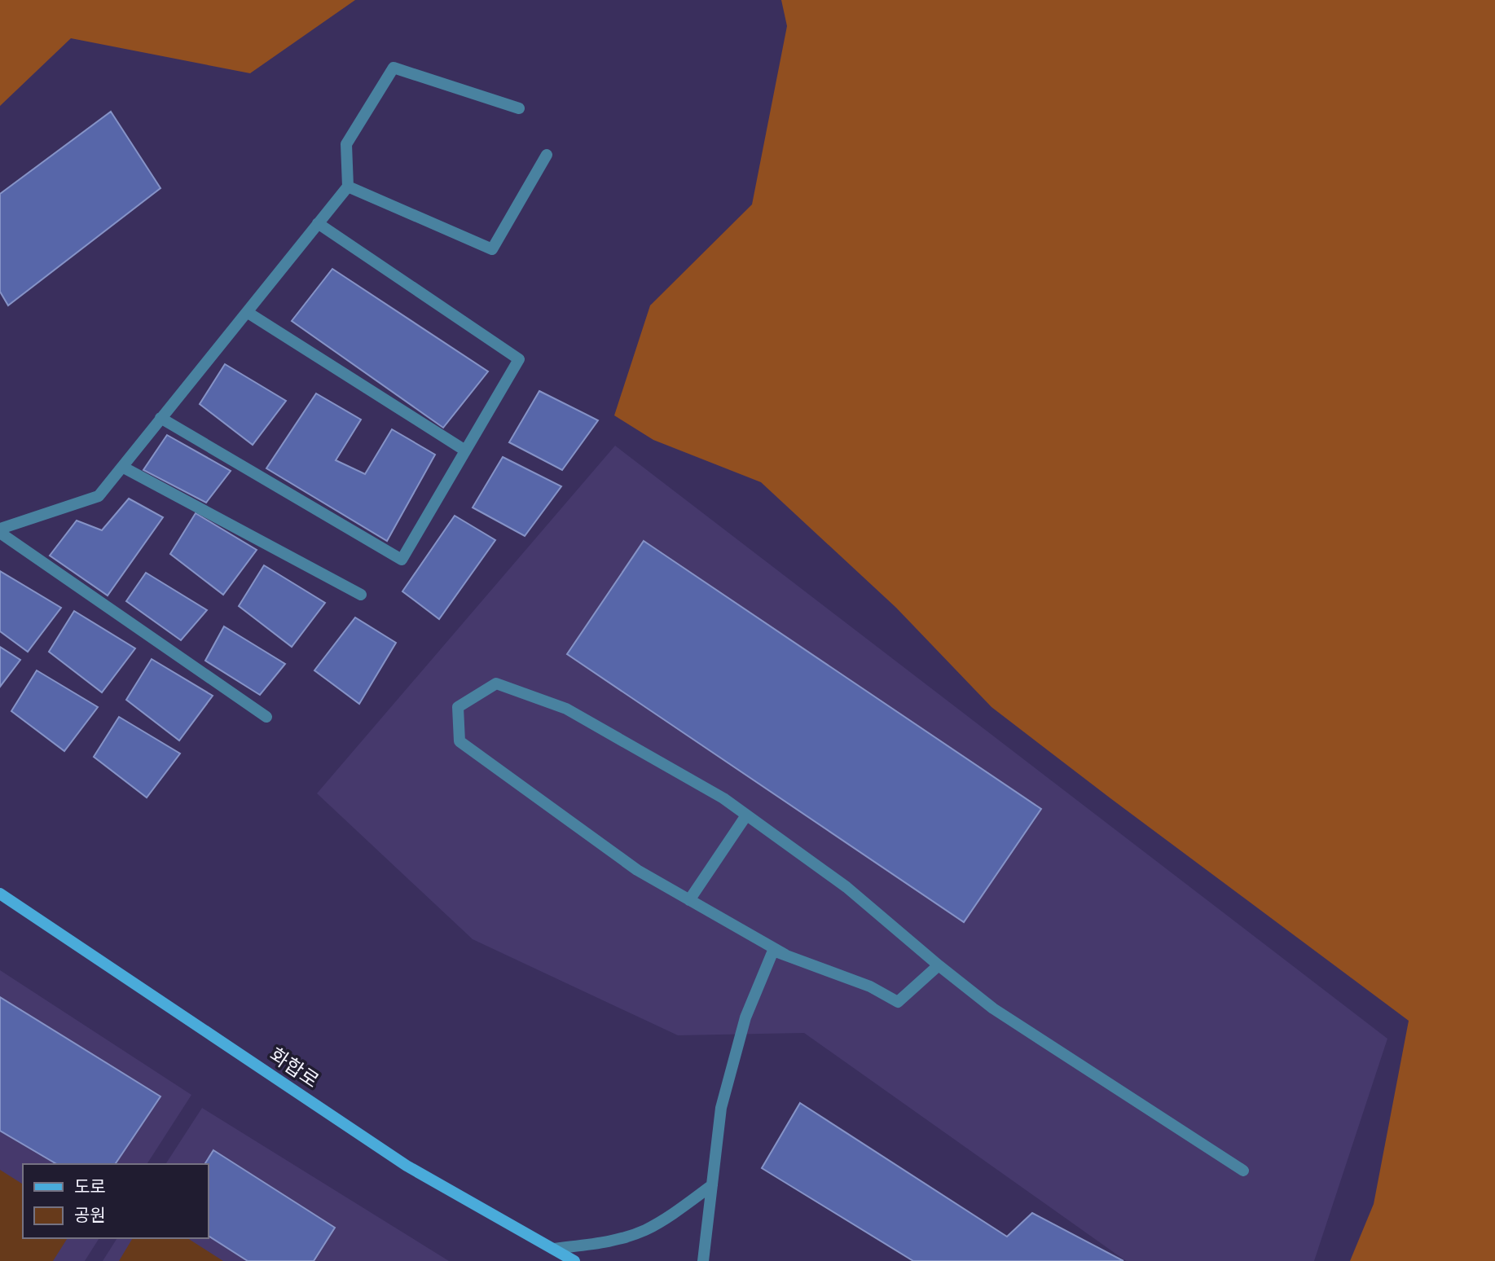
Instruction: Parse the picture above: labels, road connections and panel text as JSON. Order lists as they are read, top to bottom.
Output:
{
  "streets": {
    "main road": ["화합로"]
  },
  "legend": ["도로", "공원"]
}
